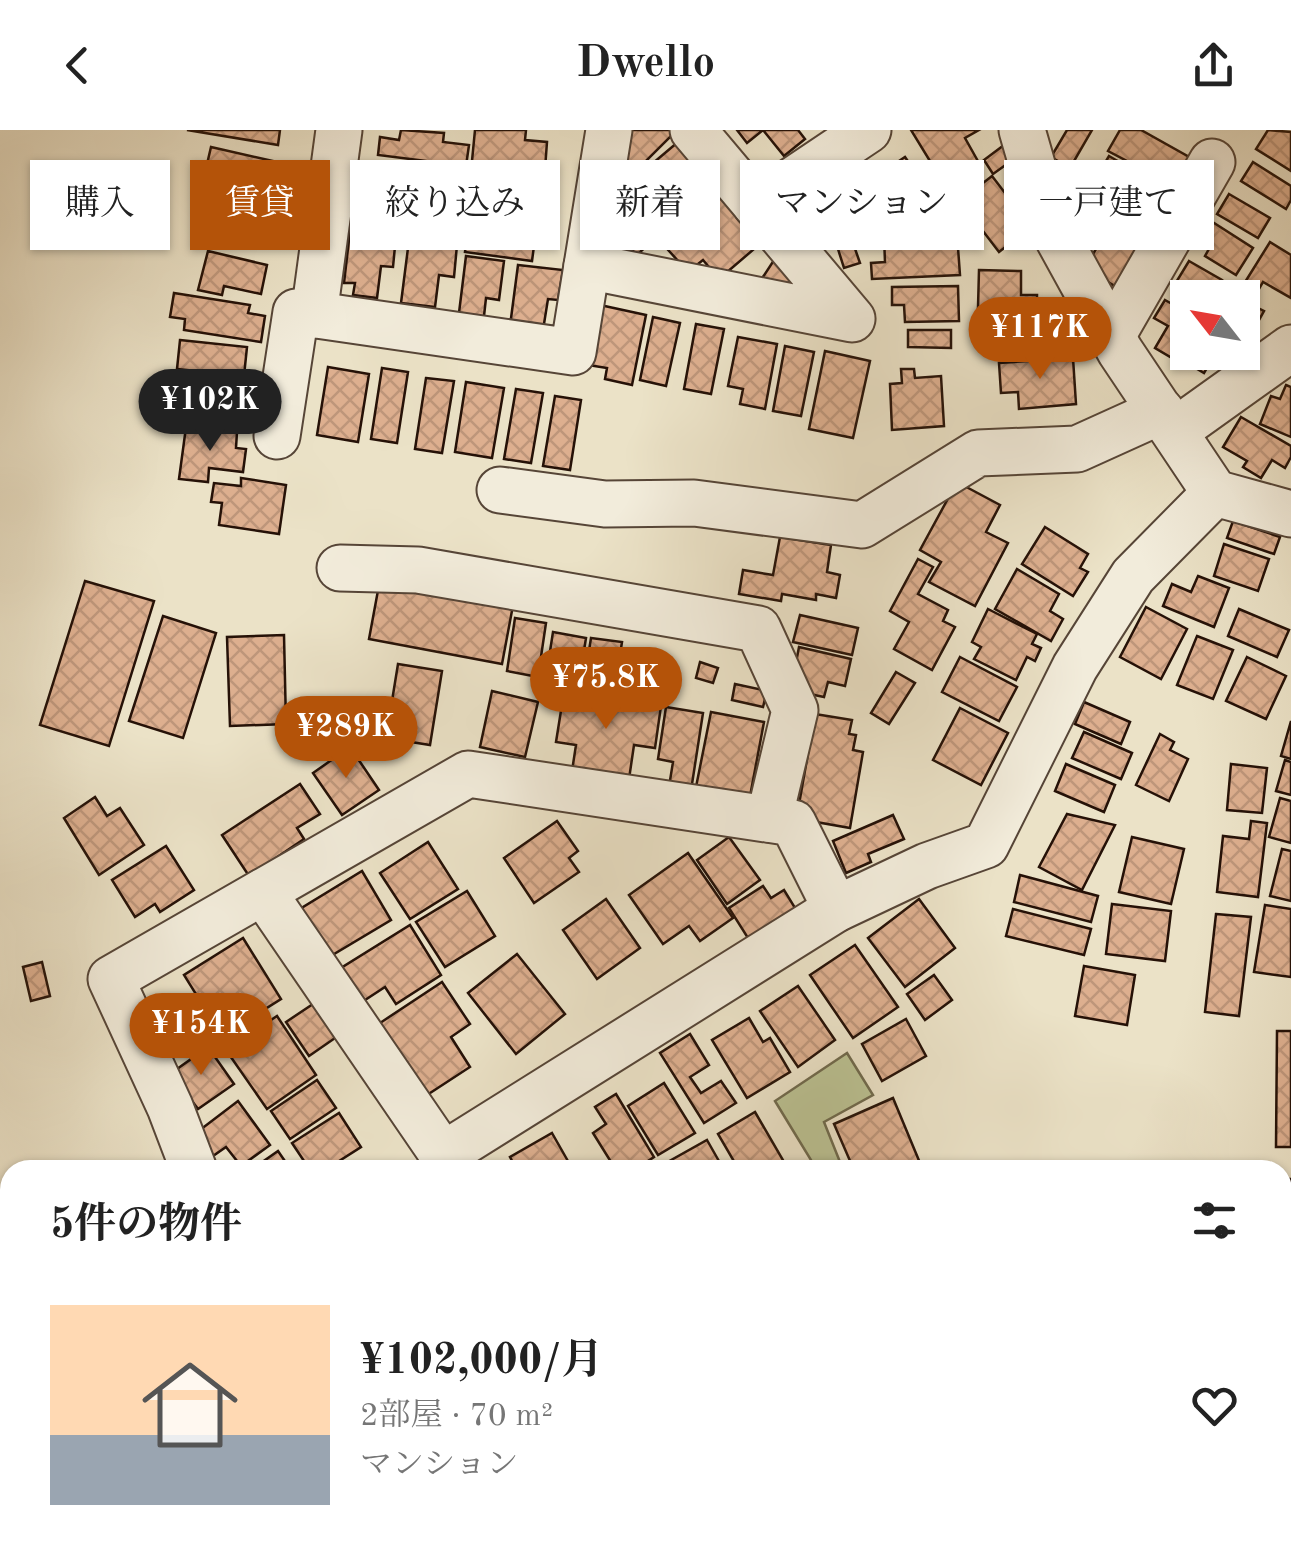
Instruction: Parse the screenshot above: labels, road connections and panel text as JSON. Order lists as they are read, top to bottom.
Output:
{
  "north": "top left",
  "page": {
    "header": "Dwello",
    "chip": [
      "購入",
      "賃貸",
      "絞り込み",
      "新着",
      "マンション",
      "一戸建て"
    ],
    "price": [
      "¥117K",
      "¥102K",
      "¥75.8K",
      "¥289K",
      "¥154K"
    ],
    "heading": "5件の物件",
    "list": [
      {
        "name": "¥102,000/月",
        "note": "2部屋 · 70 m² · マンション"
      }
    ]
  }
}
